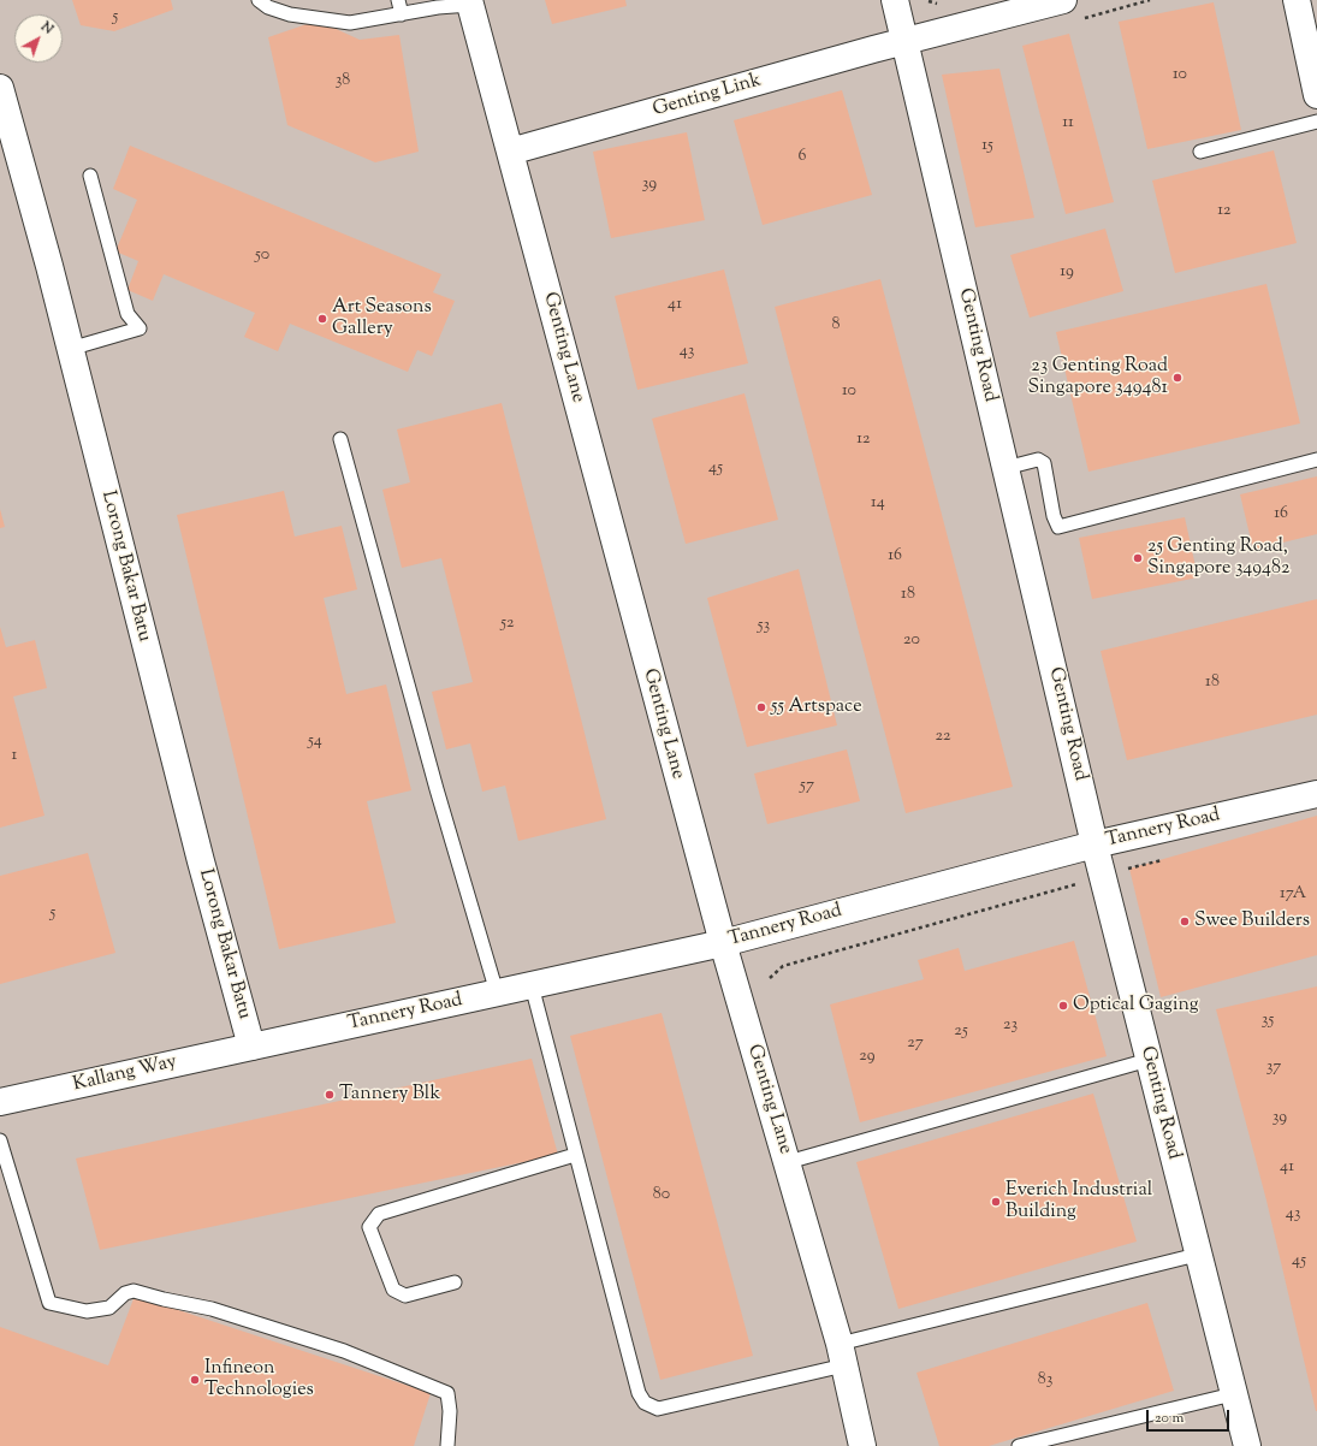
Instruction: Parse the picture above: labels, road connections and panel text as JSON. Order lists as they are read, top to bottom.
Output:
{
  "streets": {
    "street": [
      "Genting Link",
      "Genting Road",
      "Genting Lane",
      "Lorong Bakar Batu",
      "Tannery Road",
      "Kallang Way"
    ]
  },
  "crossings": [
    ["Genting Link", "Genting Road"],
    ["Genting Link", "Genting Lane"],
    ["Genting Road", "Tannery Road"],
    ["Genting Lane", "Tannery Road"],
    ["Lorong Bakar Batu", "Tannery Road"],
    ["Lorong Bakar Batu", "Kallang Way"],
    ["Tannery Road", "Kallang Way"]
  ],
  "places": [
    "Art Seasons Gallery",
    "23 Genting Road Singapore 349481",
    "25 Genting Road, Singapore 349482",
    "55 Artspace",
    "Swee Builders",
    "Optical Gaging",
    "Tannery Blk",
    "Everich Industrial Building",
    "Infineon Technologies"
  ],
  "house_numbers": [
    "5",
    "10",
    "38",
    "11",
    "15",
    "6",
    "39",
    "12",
    "50",
    "19",
    "41",
    "8",
    "43",
    "10",
    "12",
    "45",
    "14",
    "16",
    "16",
    "18",
    "52",
    "53",
    "20",
    "18",
    "22",
    "54",
    "1",
    "57",
    "17A",
    "5",
    "35",
    "23",
    "25",
    "27",
    "29",
    "37",
    "39",
    "41",
    "80",
    "43",
    "45",
    "83"
  ],
  "scale_bar": "20 m",
  "north": "top right"
}
